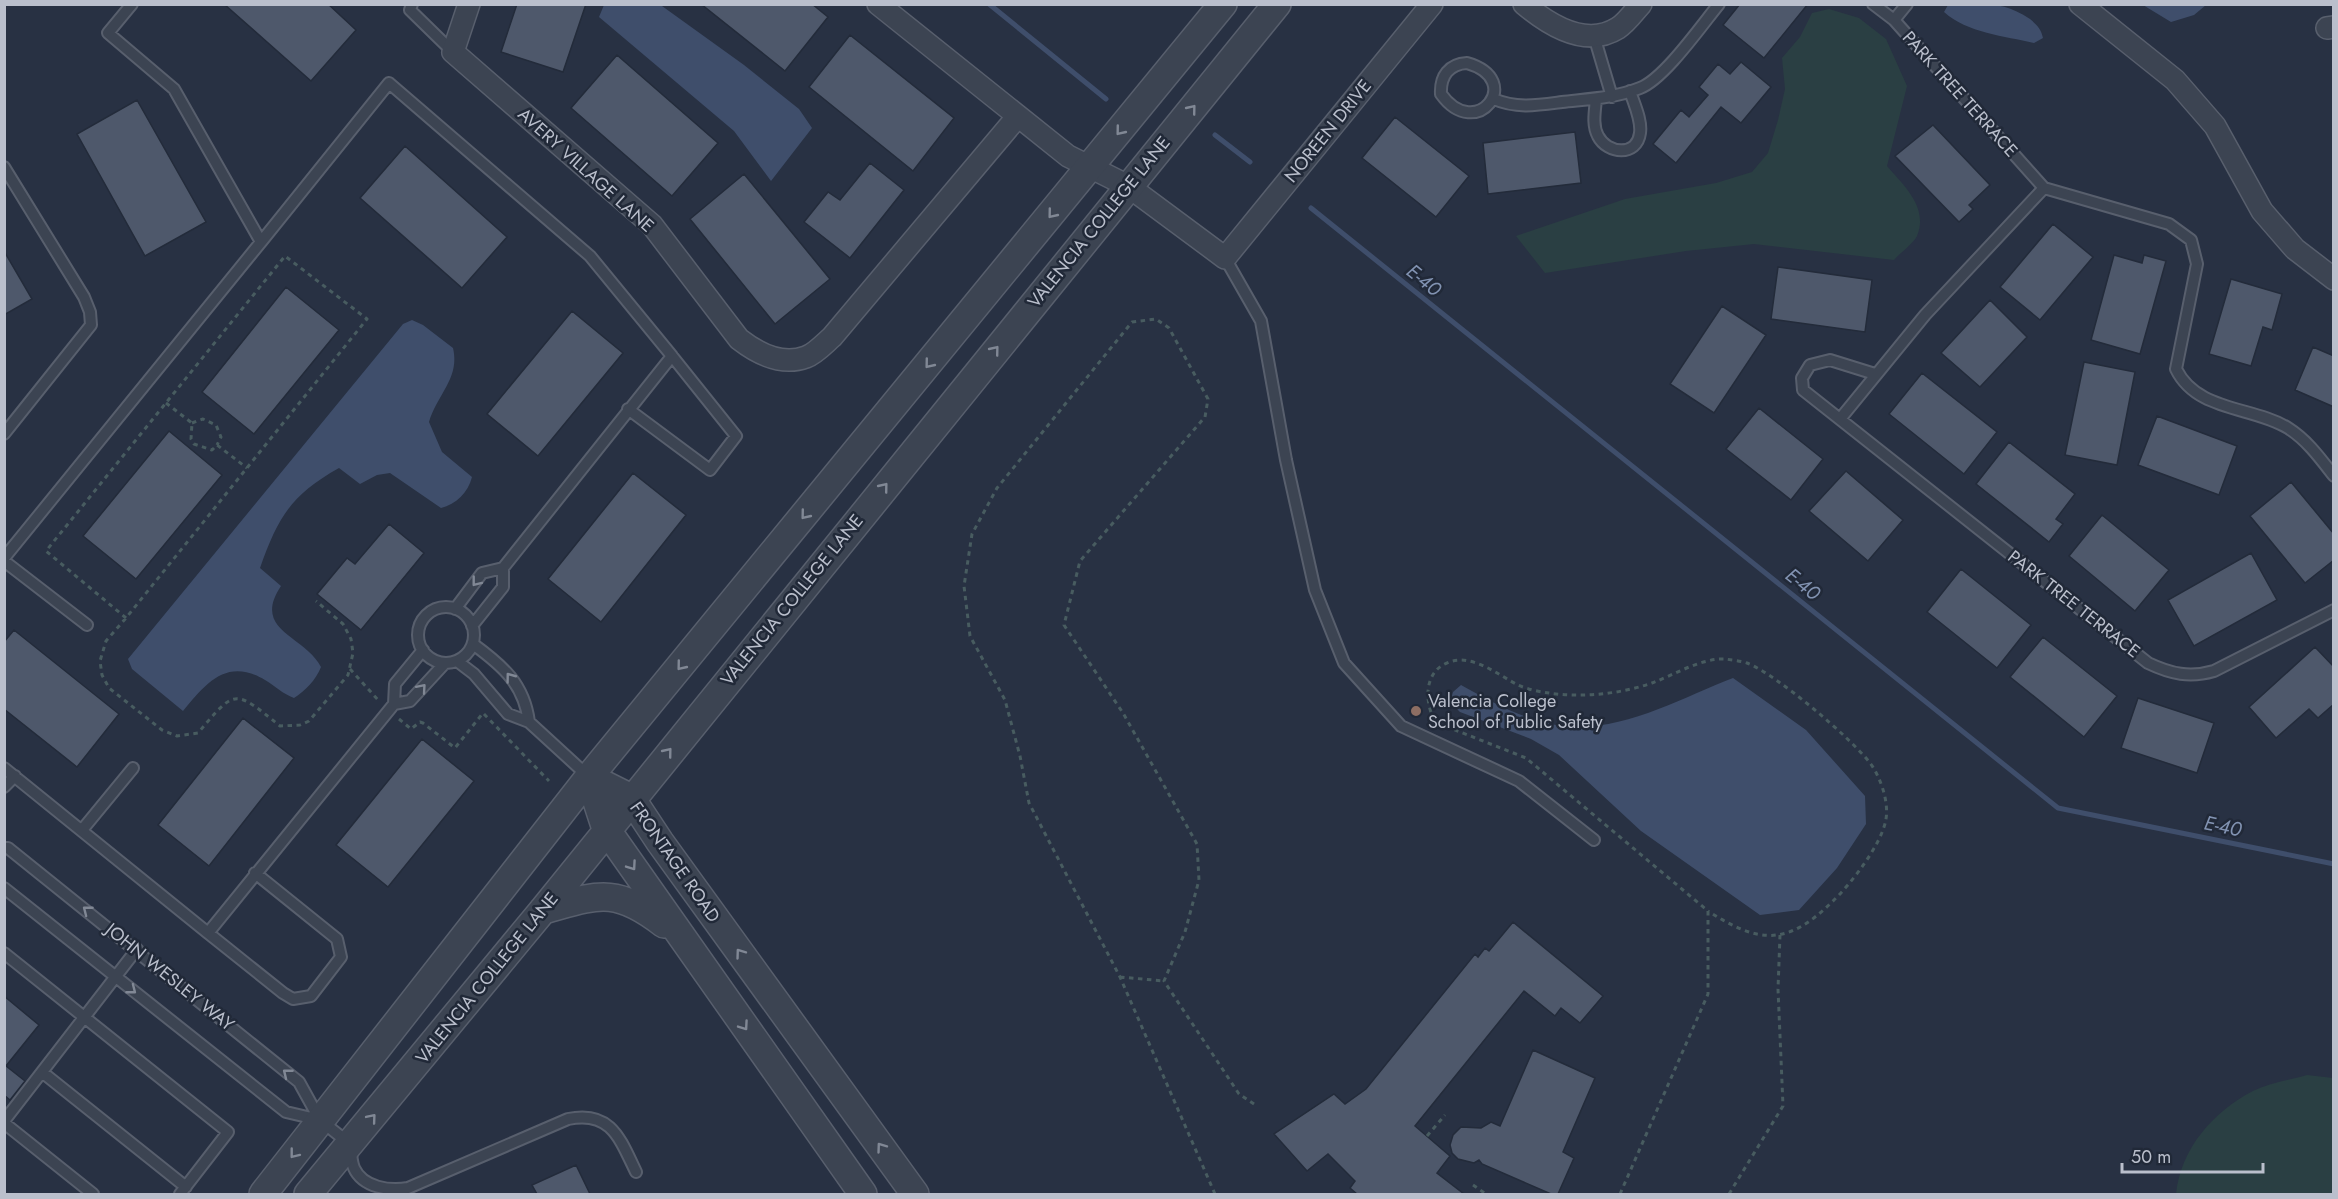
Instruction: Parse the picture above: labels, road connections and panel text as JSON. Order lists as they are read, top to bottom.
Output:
{
  "streets": {
    "street": [
      "NOREEN DRIVE",
      "AVERY VILLAGE LANE",
      "VALENCIA COLLEGE LANE",
      "FRONTAGE ROAD"
    ],
    "lane": ["PARK TREE TERRACE", "JOHN WESLEY WAY"]
  },
  "crossings": [
    ["VALENCIA COLLEGE LANE", "FRONTAGE ROAD"],
    ["VALENCIA COLLEGE LANE", "JOHN WESLEY WAY"]
  ],
  "water": ["E-40"],
  "places": ["Valencia College School of Public Safety"],
  "scale_bar": "50 m"
}
